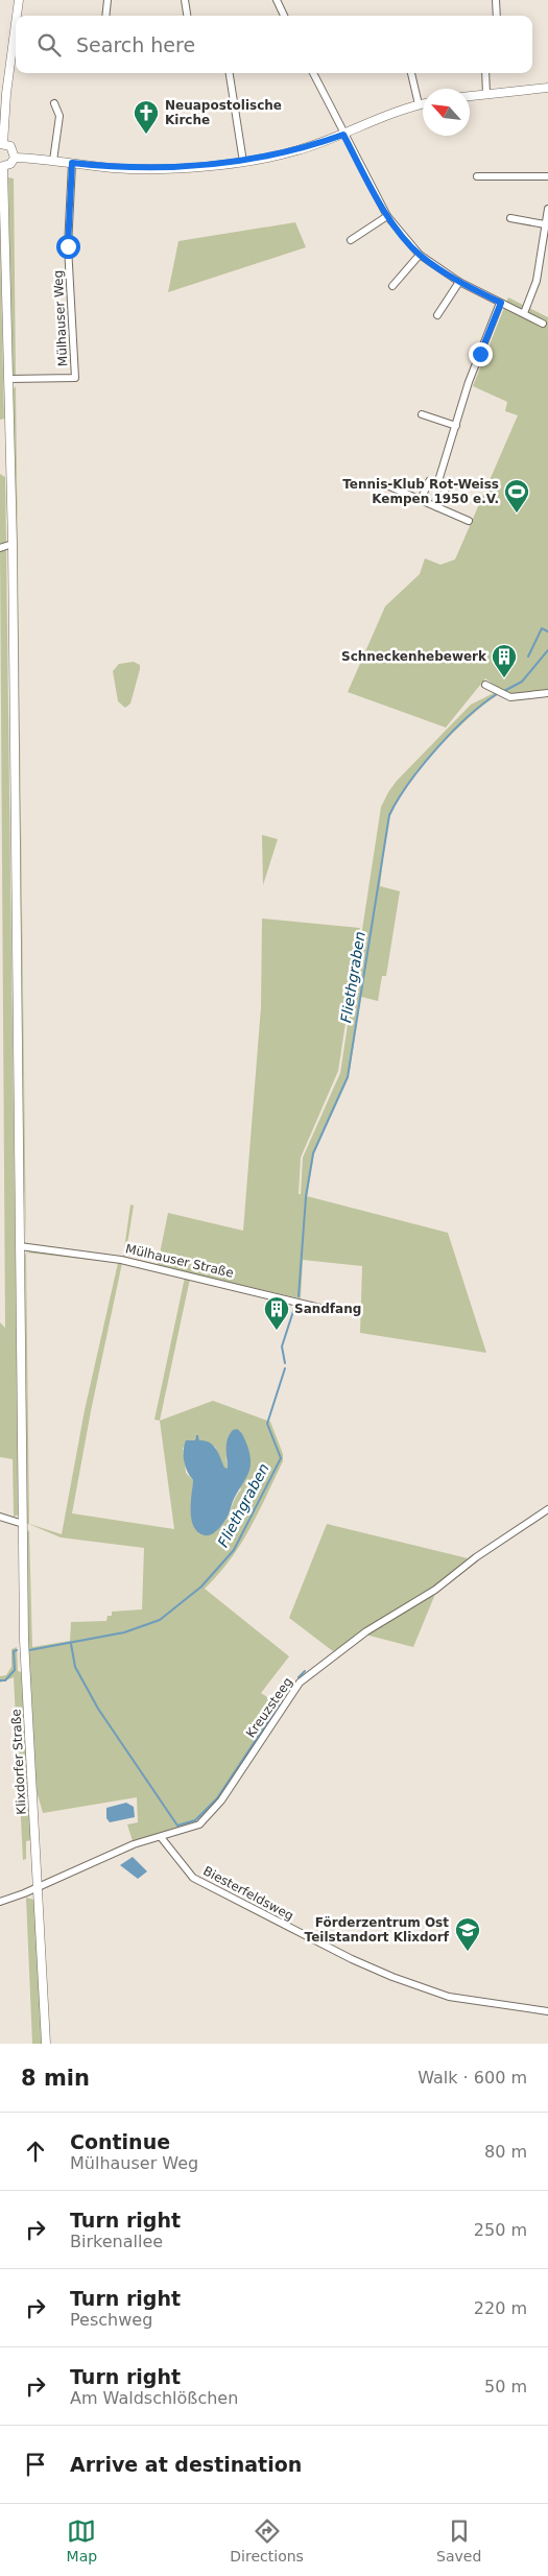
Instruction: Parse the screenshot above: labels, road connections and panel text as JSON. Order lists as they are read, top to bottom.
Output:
{
  "streets": {
    "street": [
      "Mülhauser Weg",
      "Mülhauser Straße",
      "Kreuzsteeg",
      "Klixdorfer Straße",
      "Biesterfeldsweg"
    ]
  },
  "crossings": [
    ["Mülhauser Straße", "Klixdorfer Straße"],
    ["Kreuzsteeg", "Klixdorfer Straße"],
    ["Kreuzsteeg", "Biesterfeldsweg"]
  ],
  "water": ["Fliethgraben"],
  "places": {
    "church": ["Neuapostolische Kirche"],
    "sports": ["Tennis-Klub Rot-Weiss Kempen 1950 e.V."],
    "building": ["Schneckenhebewerk", "Sandfang"],
    "school or university": ["Förderzentrum Ost Teilstandort Klixdorf"]
  },
  "north": "top left",
  "page": {
    "search": "Search here",
    "heading": ["8 min", "Walk · 600 m"],
    "list": [
      ["Continue", "Mülhauser Weg", "80 m"],
      ["Turn right", "Birkenallee", "250 m"],
      ["Turn right", "Peschweg", "220 m"],
      ["Turn right", "Am Waldschlößchen", "50 m"],
      "Arrive at destination"
    ],
    "nav": ["Map", "Directions", "Saved"]
  }
}
